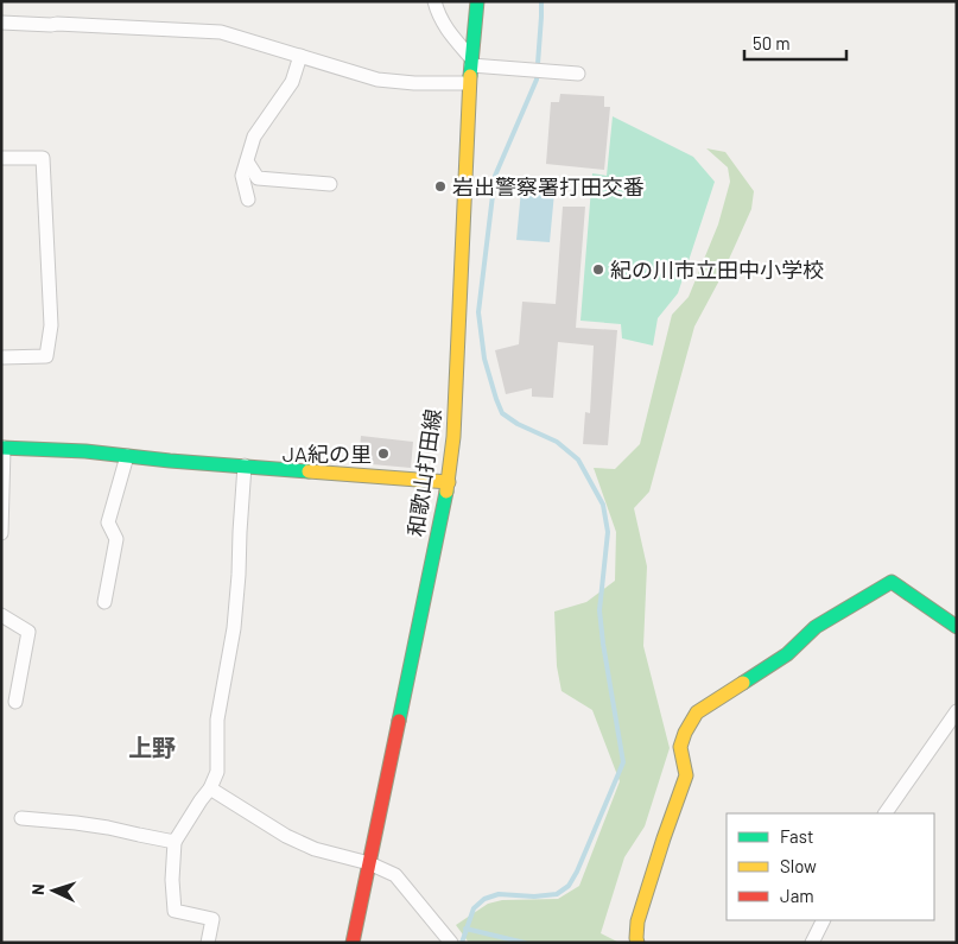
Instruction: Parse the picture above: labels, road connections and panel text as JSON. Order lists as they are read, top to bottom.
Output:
{
  "streets": {
    "street": ["和歌山打田線"]
  },
  "districts": ["上野"],
  "places": ["岩出警察署打田交番", "紀の川市立田中小学校", "JA紀の里"],
  "legend": ["Fast", "Slow", "Jam"],
  "scale_bar": "50 m",
  "north": "left"
}
